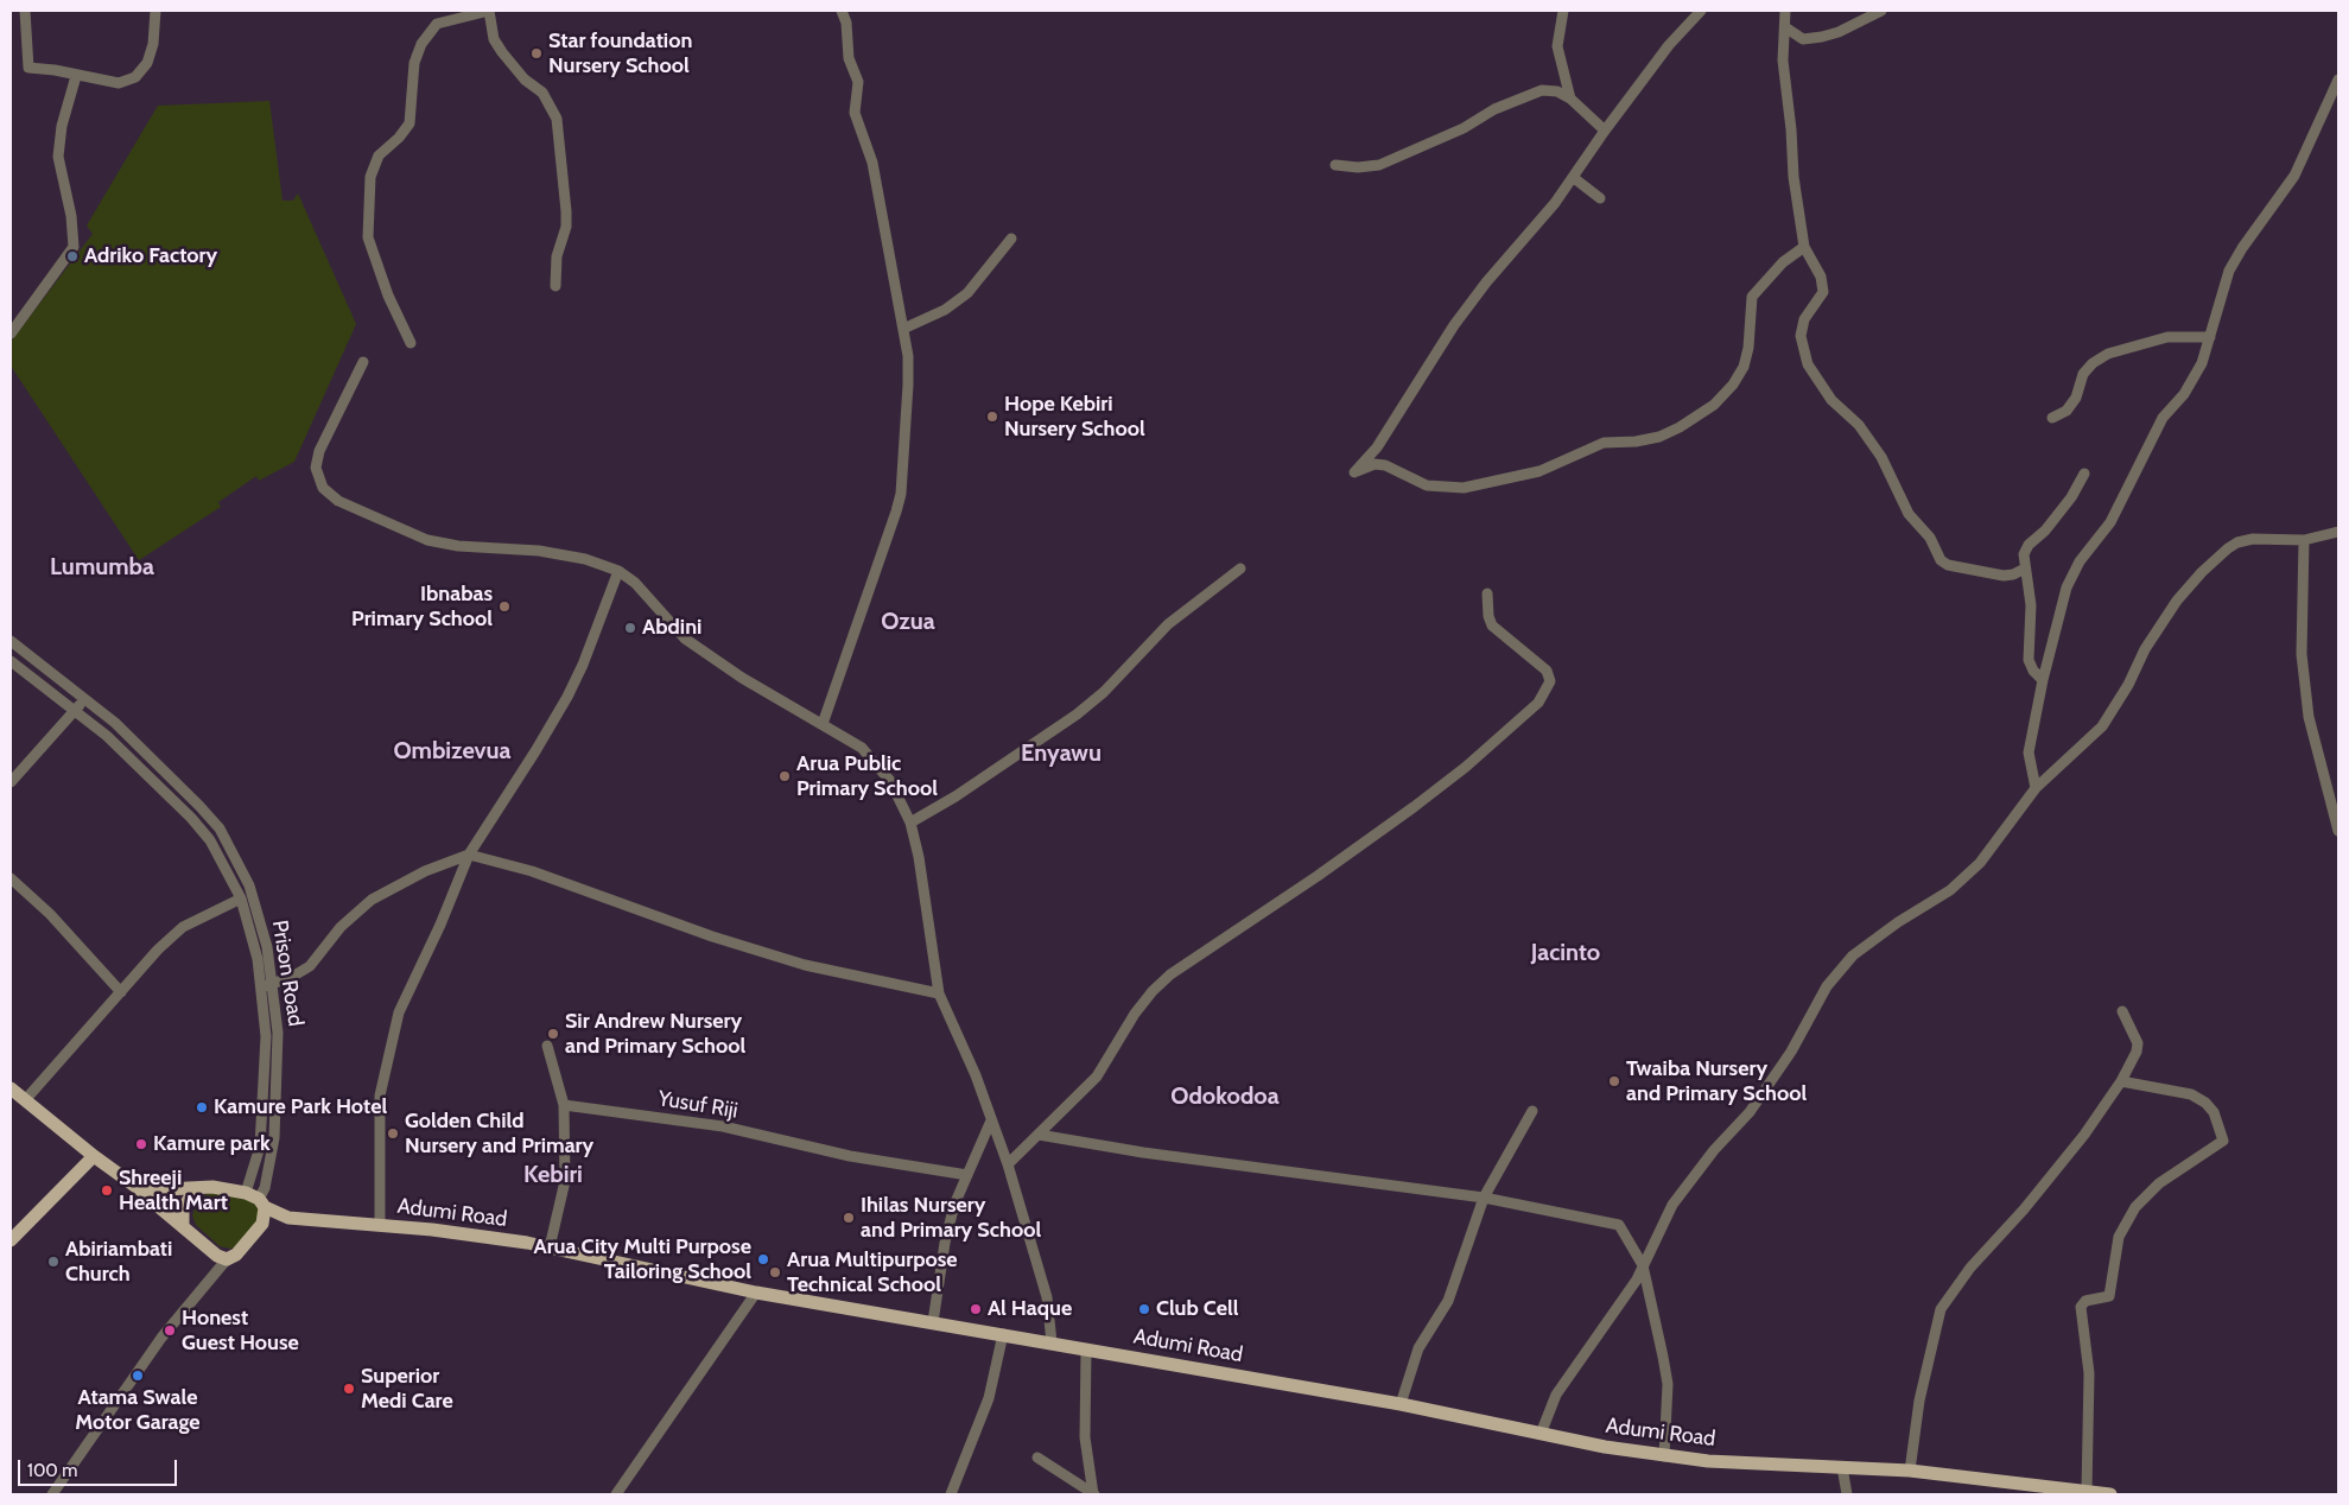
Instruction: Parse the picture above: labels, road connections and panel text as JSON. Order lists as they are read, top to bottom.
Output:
{
  "streets": {
    "main road": ["Adumi Road"],
    "street": ["Prison Road", "Yusuf Riji"]
  },
  "crossings": [
    ["Prison Road", "Adumi Road"]
  ],
  "districts": [
    "Lumumba",
    "Ozua",
    "Ombizevua",
    "Enyawu",
    "Jacinto",
    "Odokodoa",
    "Kebiri"
  ],
  "places": [
    "Star foundation Nursery School",
    "Adriko Factory",
    "Hope Kebiri Nursery School",
    "Ibnabas Primary School",
    "Abdini",
    "Arua Public Primary School",
    "Sir Andrew Nursery and Primary School",
    "Twaiba Nursery and Primary School",
    "Kamure Park Hotel",
    "Golden Child Nursery and Primary",
    "Kamure park",
    "Shreeji Health Mart",
    "Ihilas Nursery and Primary School",
    "Arua City Multi Purpose Tailoring School",
    "Abiriambati Church",
    "Arua Multipurpose Technical School",
    "Al Haque",
    "Club Cell",
    "Honest Guest House",
    "Atama Swale Motor Garage",
    "Superior Medi Care"
  ],
  "scale_bar": "100 m"
}
